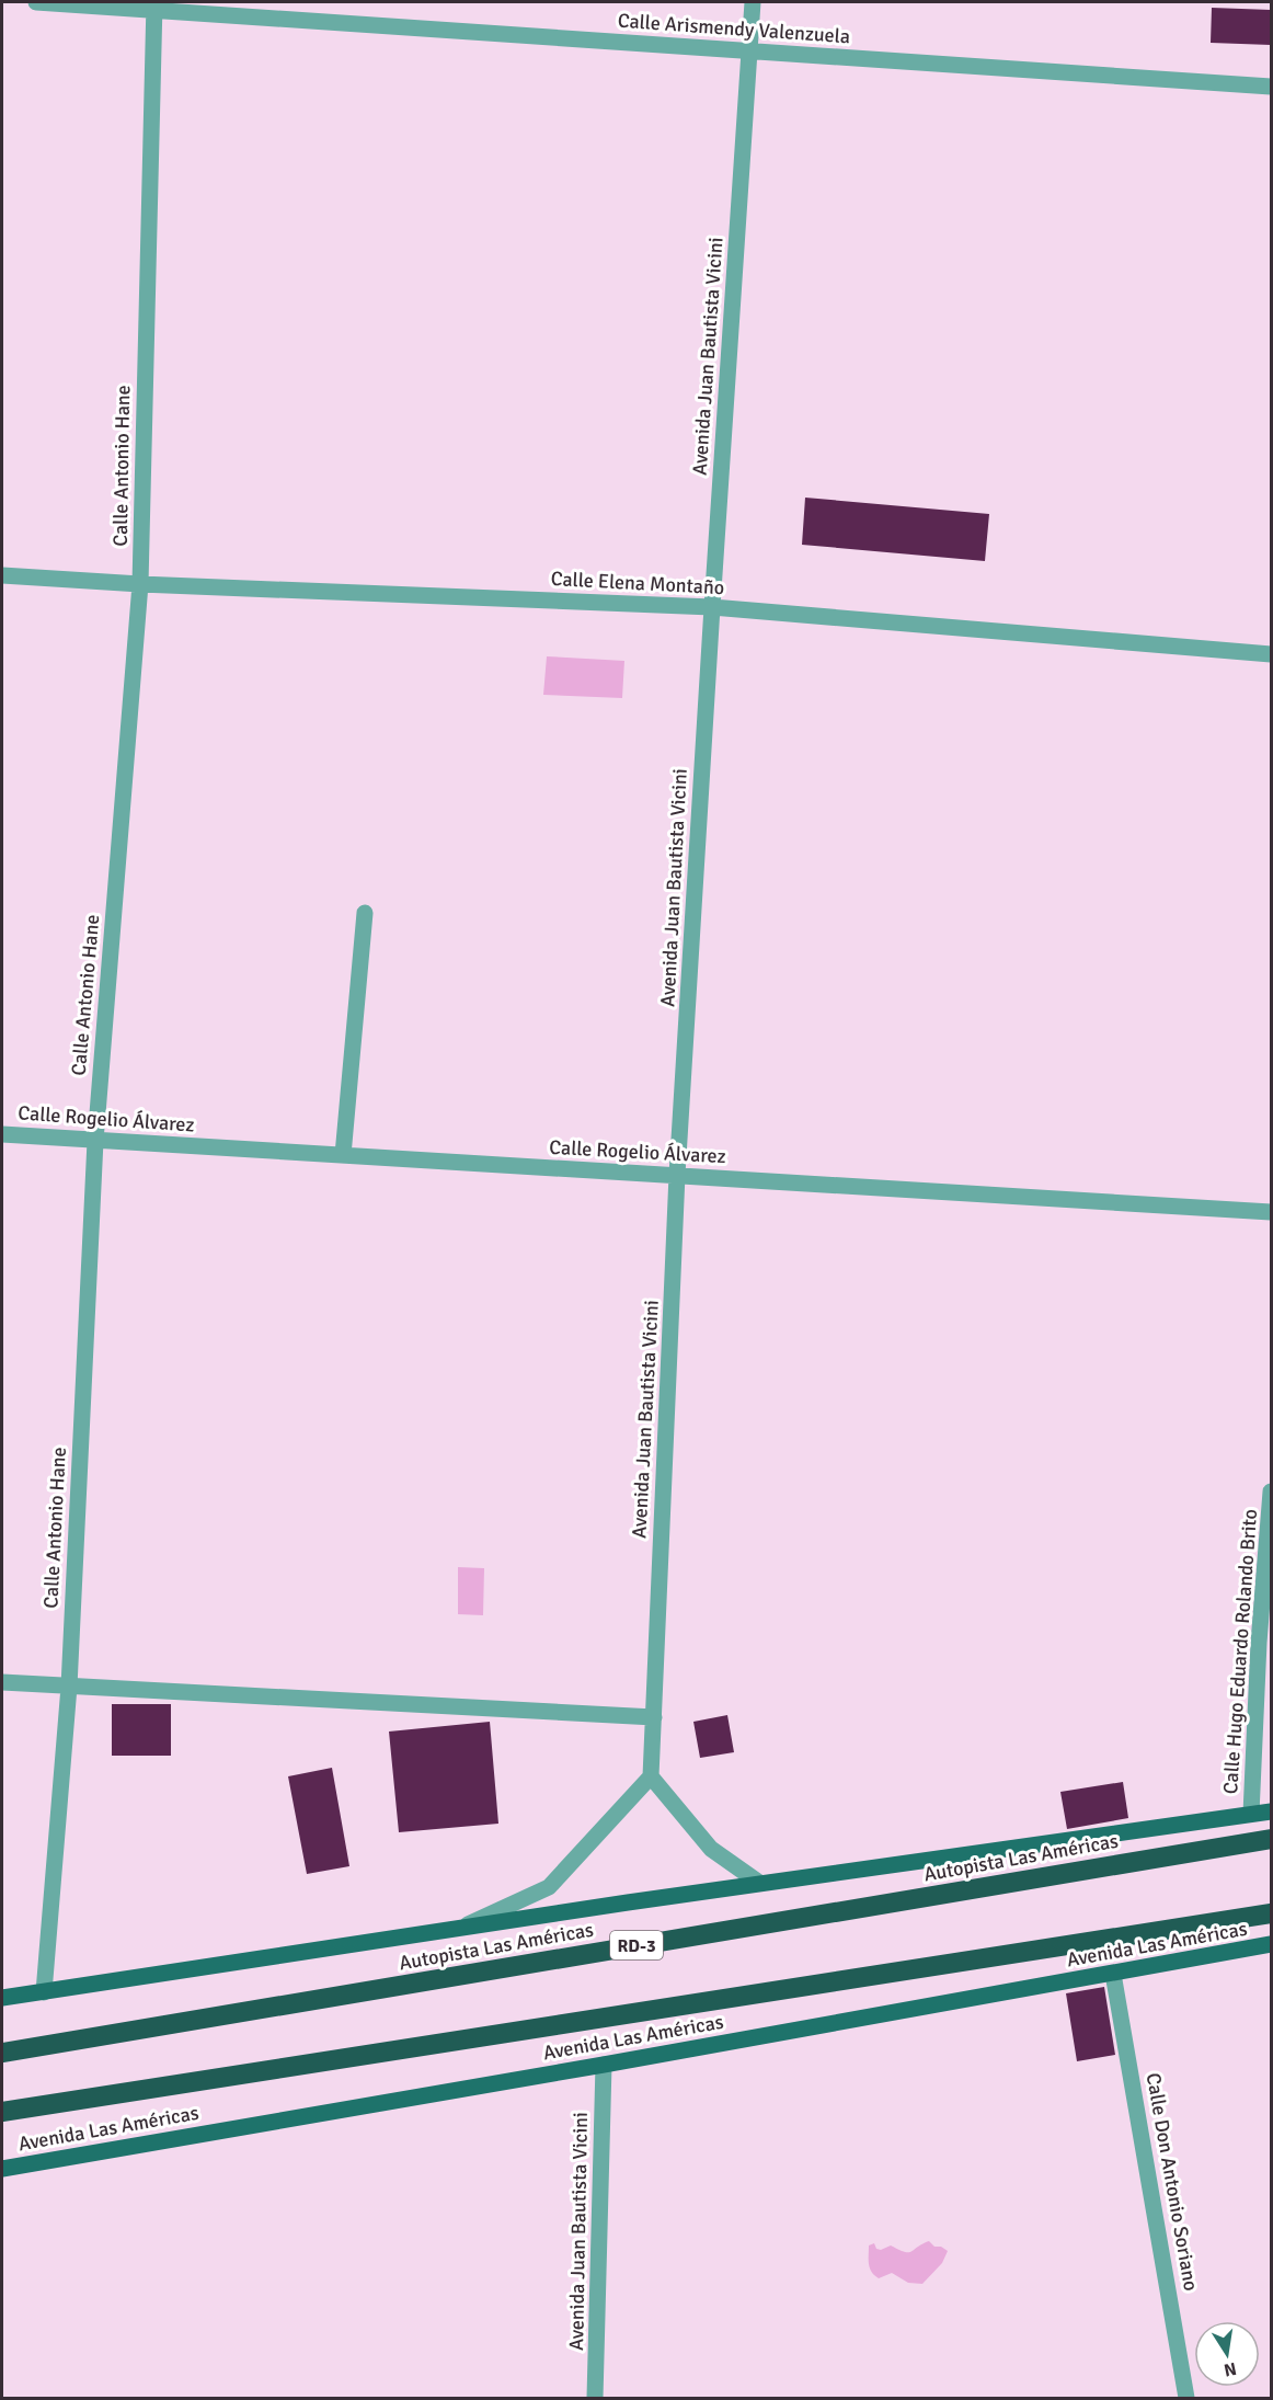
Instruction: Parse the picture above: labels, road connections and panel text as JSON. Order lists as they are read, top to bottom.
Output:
{
  "streets": {
    "highway": ["Autopista Las Américas", "RD-3"],
    "main road": ["Avenida Las Américas"],
    "street": [
      "Calle Arismendy Valenzuela",
      "Avenida Juan Bautista Vicini",
      "Calle Antonio Hane",
      "Calle Elena Montaño",
      "Calle Rogelio Álvarez",
      "Calle Hugo Eduardo Rolando Brito",
      "Calle Don Antonio Soriano"
    ]
  },
  "crossings": [
    ["Calle Arismendy Valenzuela", "Avenida Juan Bautista Vicini"],
    ["Calle Arismendy Valenzuela", "Calle Antonio Hane"],
    ["Avenida Juan Bautista Vicini", "Calle Elena Montaño"],
    ["Avenida Juan Bautista Vicini", "Calle Rogelio Álvarez"],
    ["Avenida Juan Bautista Vicini", "Avenida Las Américas"],
    ["Calle Antonio Hane", "Calle Elena Montaño"],
    ["Calle Antonio Hane", "Calle Rogelio Álvarez"],
    ["Avenida Las Américas", "Calle Don Antonio Soriano"]
  ],
  "north": "bottom"
}
